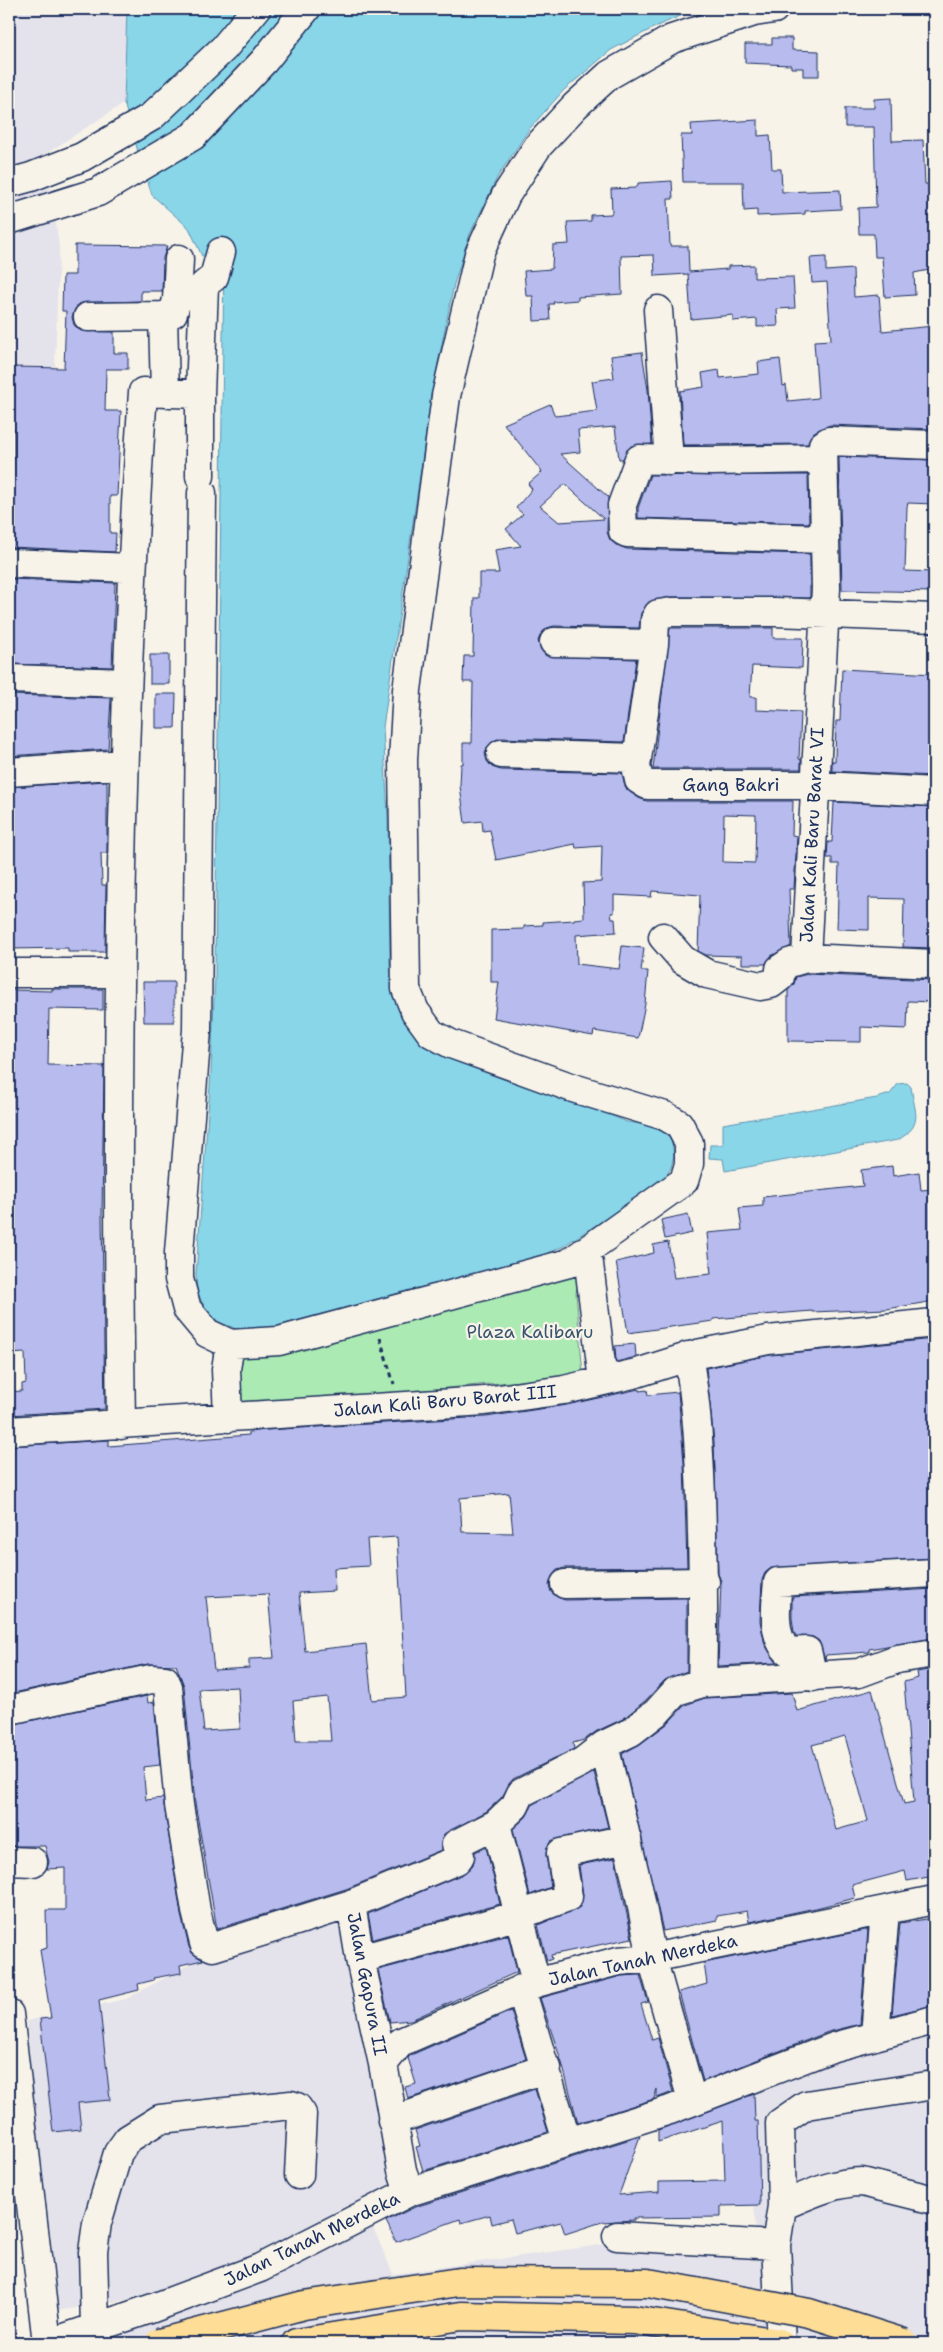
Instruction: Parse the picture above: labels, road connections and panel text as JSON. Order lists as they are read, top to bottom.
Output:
{
  "streets": {
    "street": [
      "Gang Bakri",
      "Jalan Kali Baru Barat VI",
      "Jalan Kali Baru Barat III",
      "Jalan Tanah Merdeka",
      "Jalan Gapura II"
    ]
  },
  "crossings": [
    ["Gang Bakri", "Jalan Kali Baru Barat VI"],
    ["Jalan Tanah Merdeka", "Jalan Gapura II"]
  ],
  "parks": ["Plaza Kalibaru"]
}
